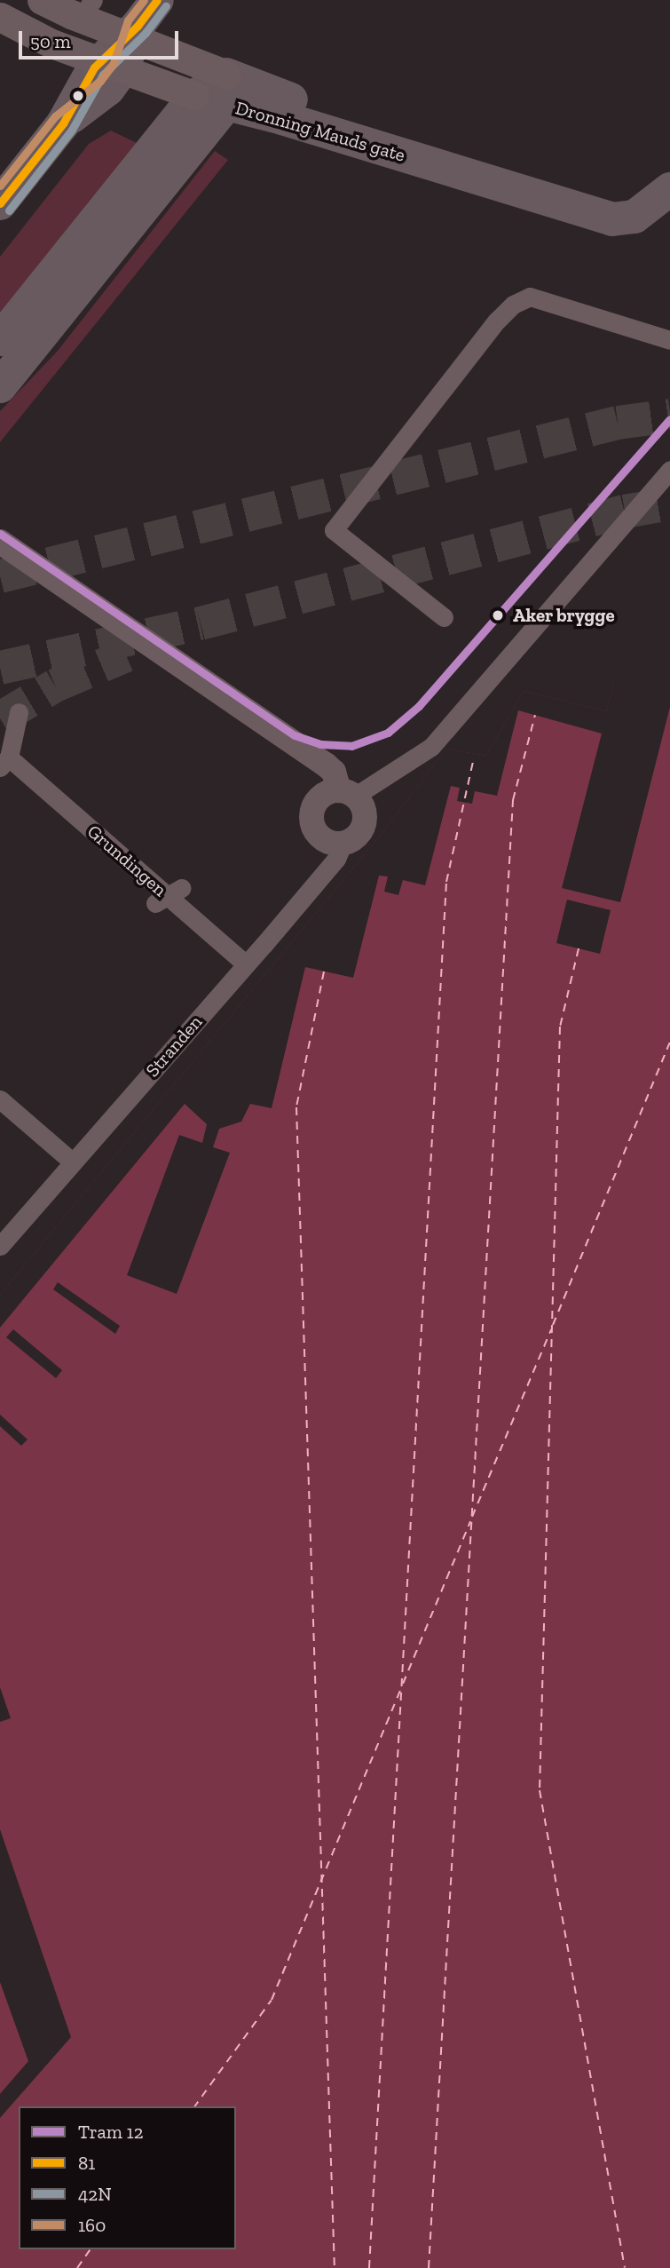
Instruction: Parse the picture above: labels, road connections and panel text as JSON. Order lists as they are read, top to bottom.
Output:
{
  "streets": {
    "highway": ["Dronning Mauds gate"],
    "street": ["Grundingen", "Stranden"]
  },
  "crossings": [
    ["Grundingen", "Stranden"]
  ],
  "places": ["Aker brygge"],
  "lines": [
    "transit line 81",
    "transit line 160",
    "transit line 42N",
    "tram line 12"
  ],
  "legend": [
    "Tram 12",
    "81",
    "42N",
    "160"
  ],
  "scale_bar": "50 m"
}
